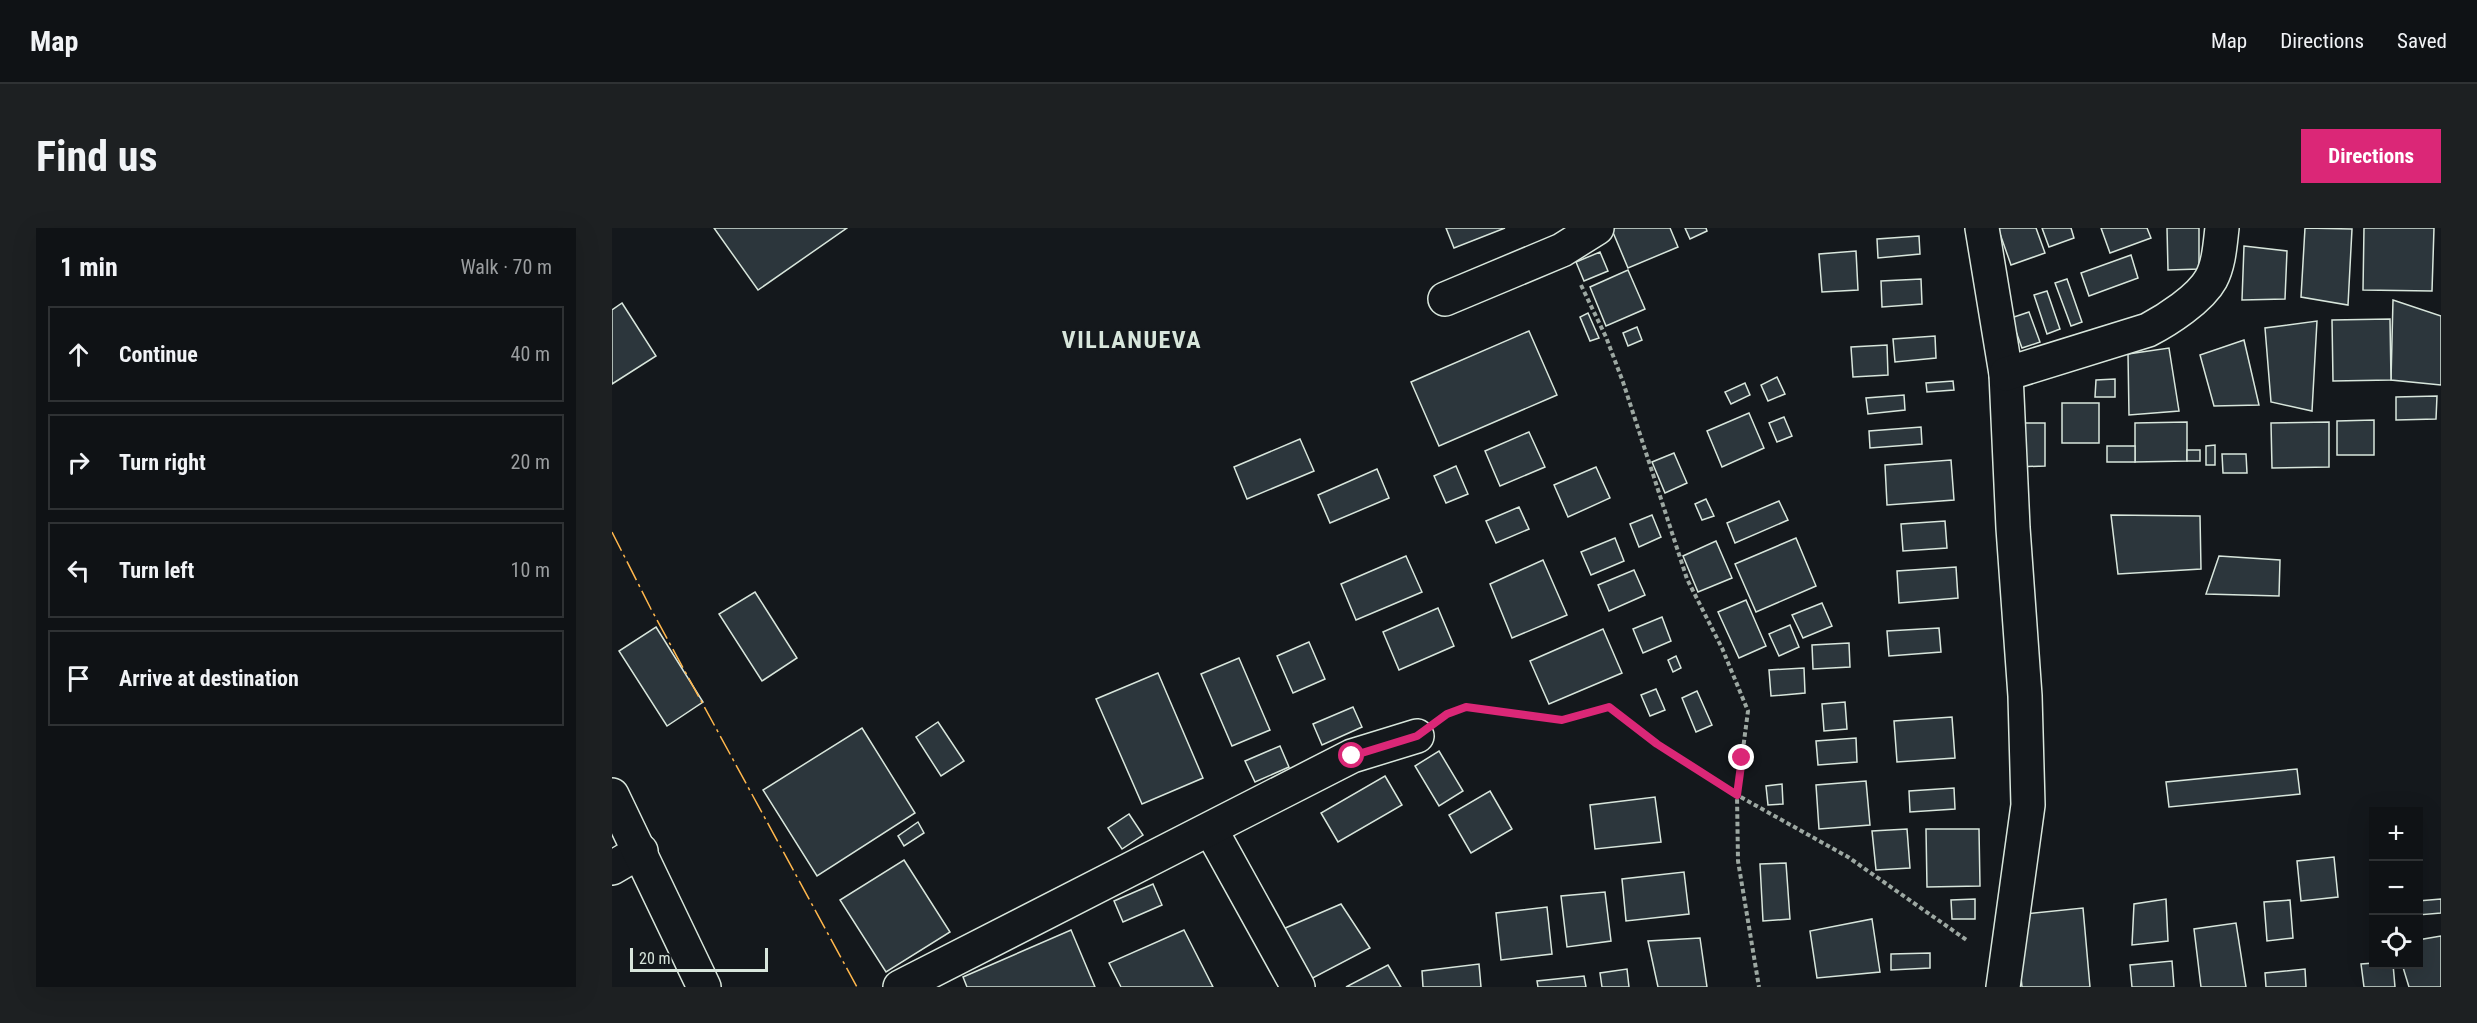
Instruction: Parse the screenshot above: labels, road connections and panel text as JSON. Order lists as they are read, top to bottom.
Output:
{
  "districts": ["VILLANUEVA"],
  "scale_bar": "20 m",
  "page": {
    "header": "Map",
    "nav": ["Map", "Directions", "Saved"],
    "buttons": "Directions",
    "title": "Find us",
    "heading": ["1 min", "Walk · 70 m"],
    "list": [
      ["Continue", "40 m"],
      ["Turn right", "20 m"],
      ["Turn left", "10 m"],
      "Arrive at destination"
    ],
    "map_buttons": ["+", "−"],
    "scale": "20 m"
  }
}
